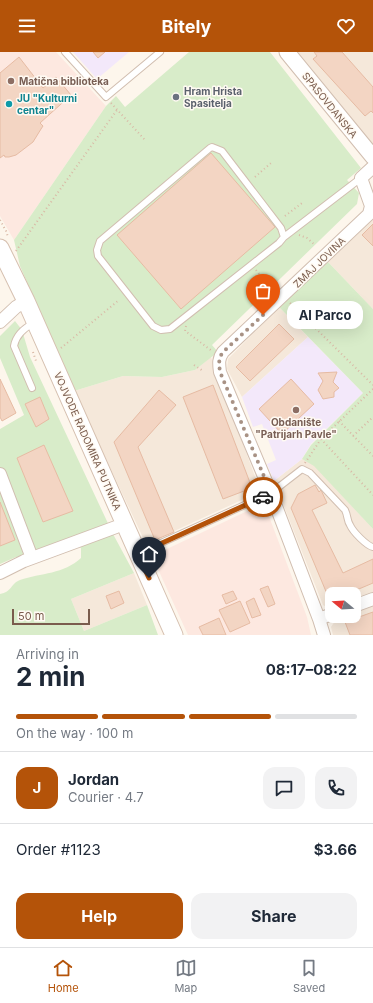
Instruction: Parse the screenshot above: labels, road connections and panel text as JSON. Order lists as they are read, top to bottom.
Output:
{
  "streets": {
    "main road": ["VOJVODE RADOMIRA PUTNIKA"],
    "street": ["SPASOVDANSKA", "ZMAJ JOVINA"]
  },
  "places": [
    "Matična biblioteka",
    "Hram Hrista Spasitelja",
    "JU \"Kulturni centar\"",
    "Al Parco",
    "Obdanište \"Patrijarh Pavle\""
  ],
  "scale_bar": "50 m",
  "north": "left",
  "page": {
    "header": "Bitely",
    "bubble": "Al Parco",
    "scale": "50 m",
    "heading": ["2 min", "Arriving in", "08:17–08:22"],
    "panel": [
      "Jordan",
      "Courier · 4.7",
      "Order #1123",
      "$3.66"
    ],
    "bar": "On the way · 100 m",
    "round": "J",
    "buttons": ["Help", "Share"],
    "tabs": ["Home", "Map", "Saved"]
  }
}
